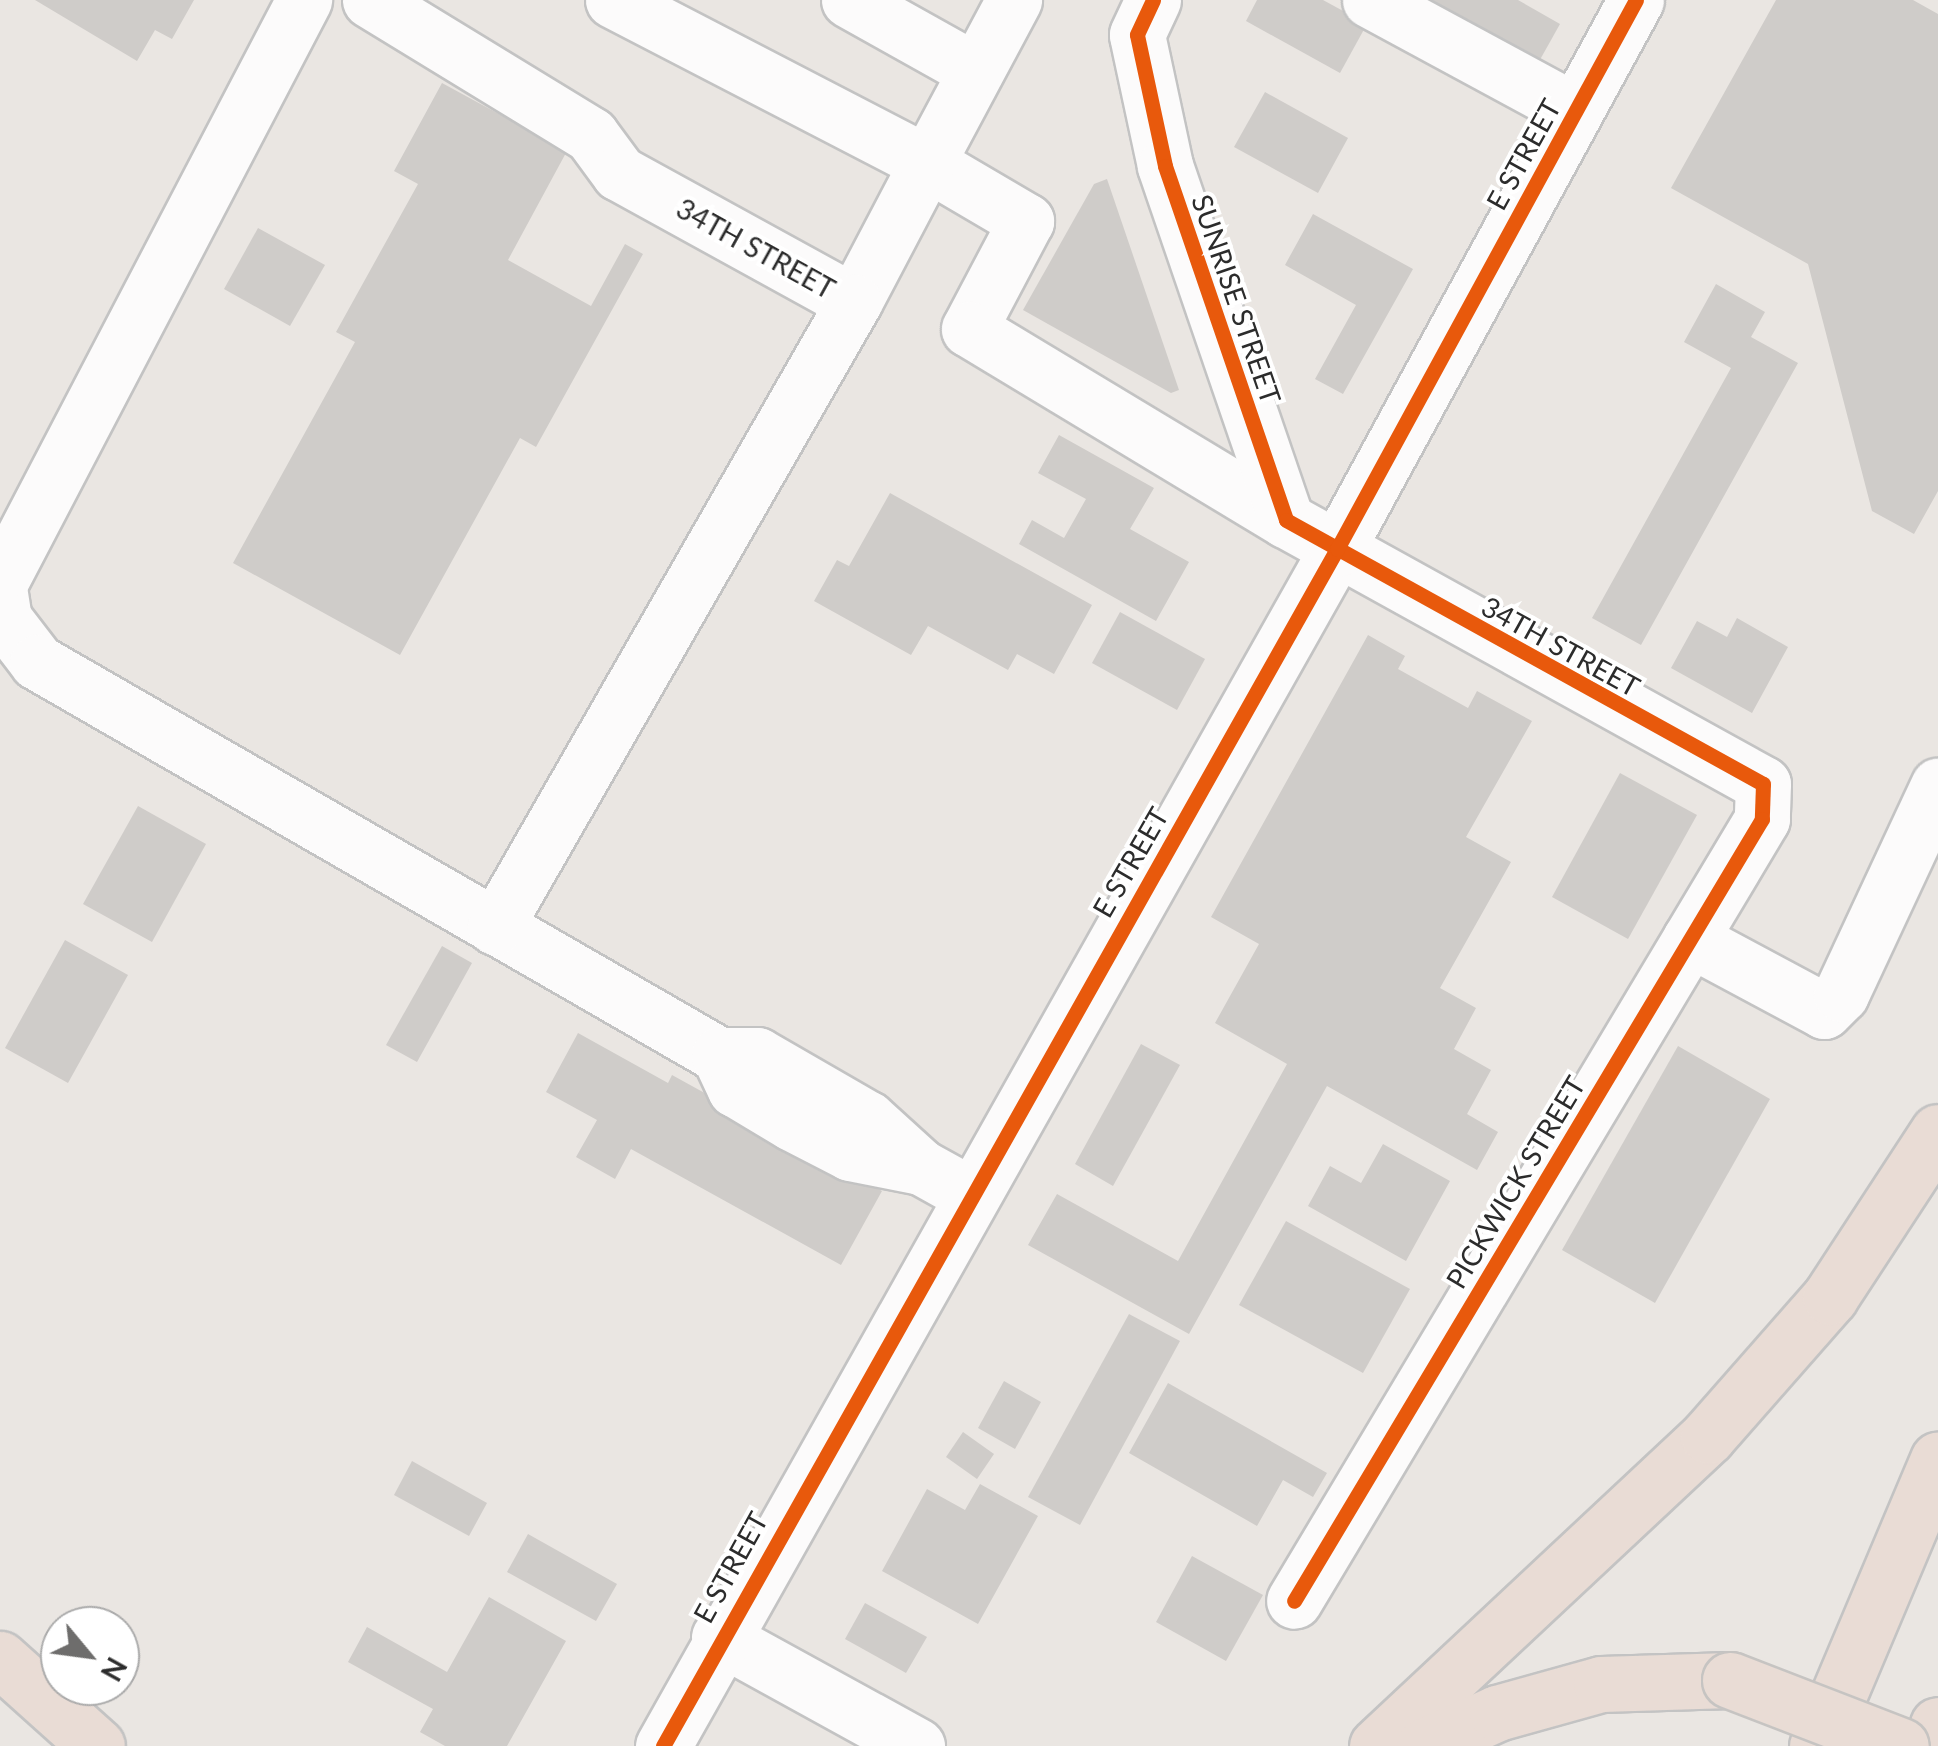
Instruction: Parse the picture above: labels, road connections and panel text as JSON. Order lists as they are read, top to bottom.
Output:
{
  "streets": {
    "street": [
      "E STREET",
      "34TH STREET",
      "SUNRISE STREET",
      "PICKWICK STREET"
    ]
  },
  "crossings": [
    ["E STREET", "34TH STREET"],
    ["34TH STREET", "PICKWICK STREET"]
  ],
  "north": "bottom right"
}
